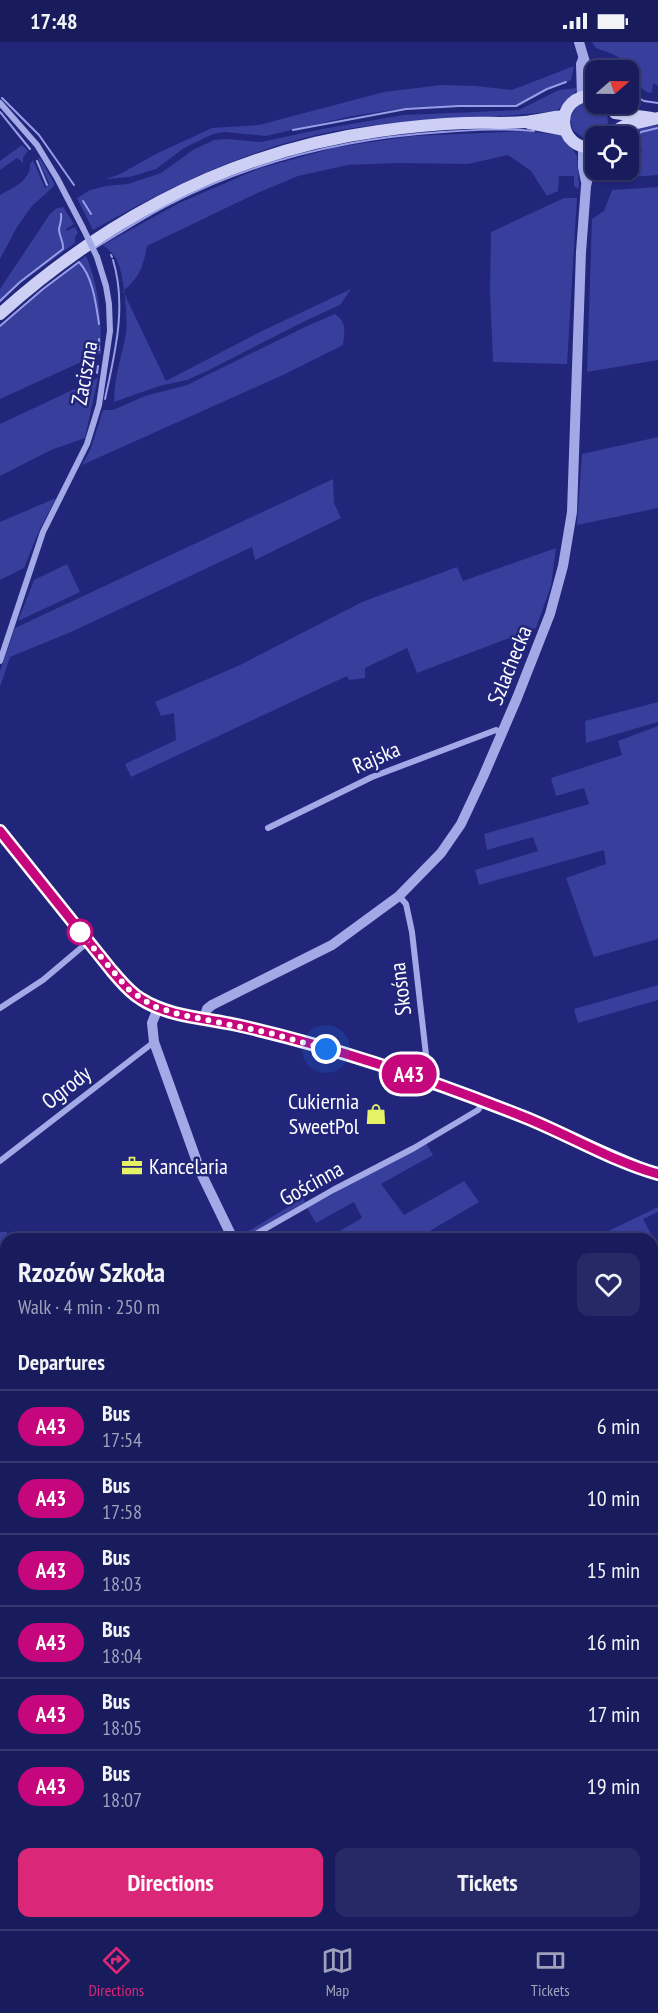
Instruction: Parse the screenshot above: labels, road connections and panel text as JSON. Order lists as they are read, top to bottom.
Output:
{
  "streets": {
    "street": [
      "Zaciszna",
      "Szlachecka",
      "Rajska",
      "Skośna",
      "Ogrody",
      "Gościnna"
    ]
  },
  "crossings": [
    ["Szlachecka", "Rajska"],
    ["Szlachecka", "Skośna"]
  ],
  "places": {
    "shop": ["Cukiernia SweetPol"],
    "office": ["Kancelaria"]
  },
  "lines": ["bus line A43"],
  "north": "right",
  "page": {
    "status": "17:48",
    "on_map": "A43",
    "heading": [
      ["Rzozów Szkoła", "Walk · 4 min · 250 m"],
      "Departures"
    ],
    "list": [
      {
        "mark": "A43",
        "name": "Bus",
        "note": "17:54",
        "value": "6 min"
      },
      {
        "mark": "A43",
        "name": "Bus",
        "note": "17:58",
        "value": "10 min"
      },
      {
        "mark": "A43",
        "name": "Bus",
        "note": "18:03",
        "value": "15 min"
      },
      {
        "mark": "A43",
        "name": "Bus",
        "note": "18:04",
        "value": "16 min"
      },
      {
        "mark": "A43",
        "name": "Bus",
        "note": "18:05",
        "value": "17 min"
      },
      {
        "mark": "A43",
        "name": "Bus",
        "note": "18:07",
        "value": "19 min"
      }
    ],
    "buttons": ["Directions", "Tickets"],
    "tabs": ["Directions", "Map", "Tickets"]
  }
}
